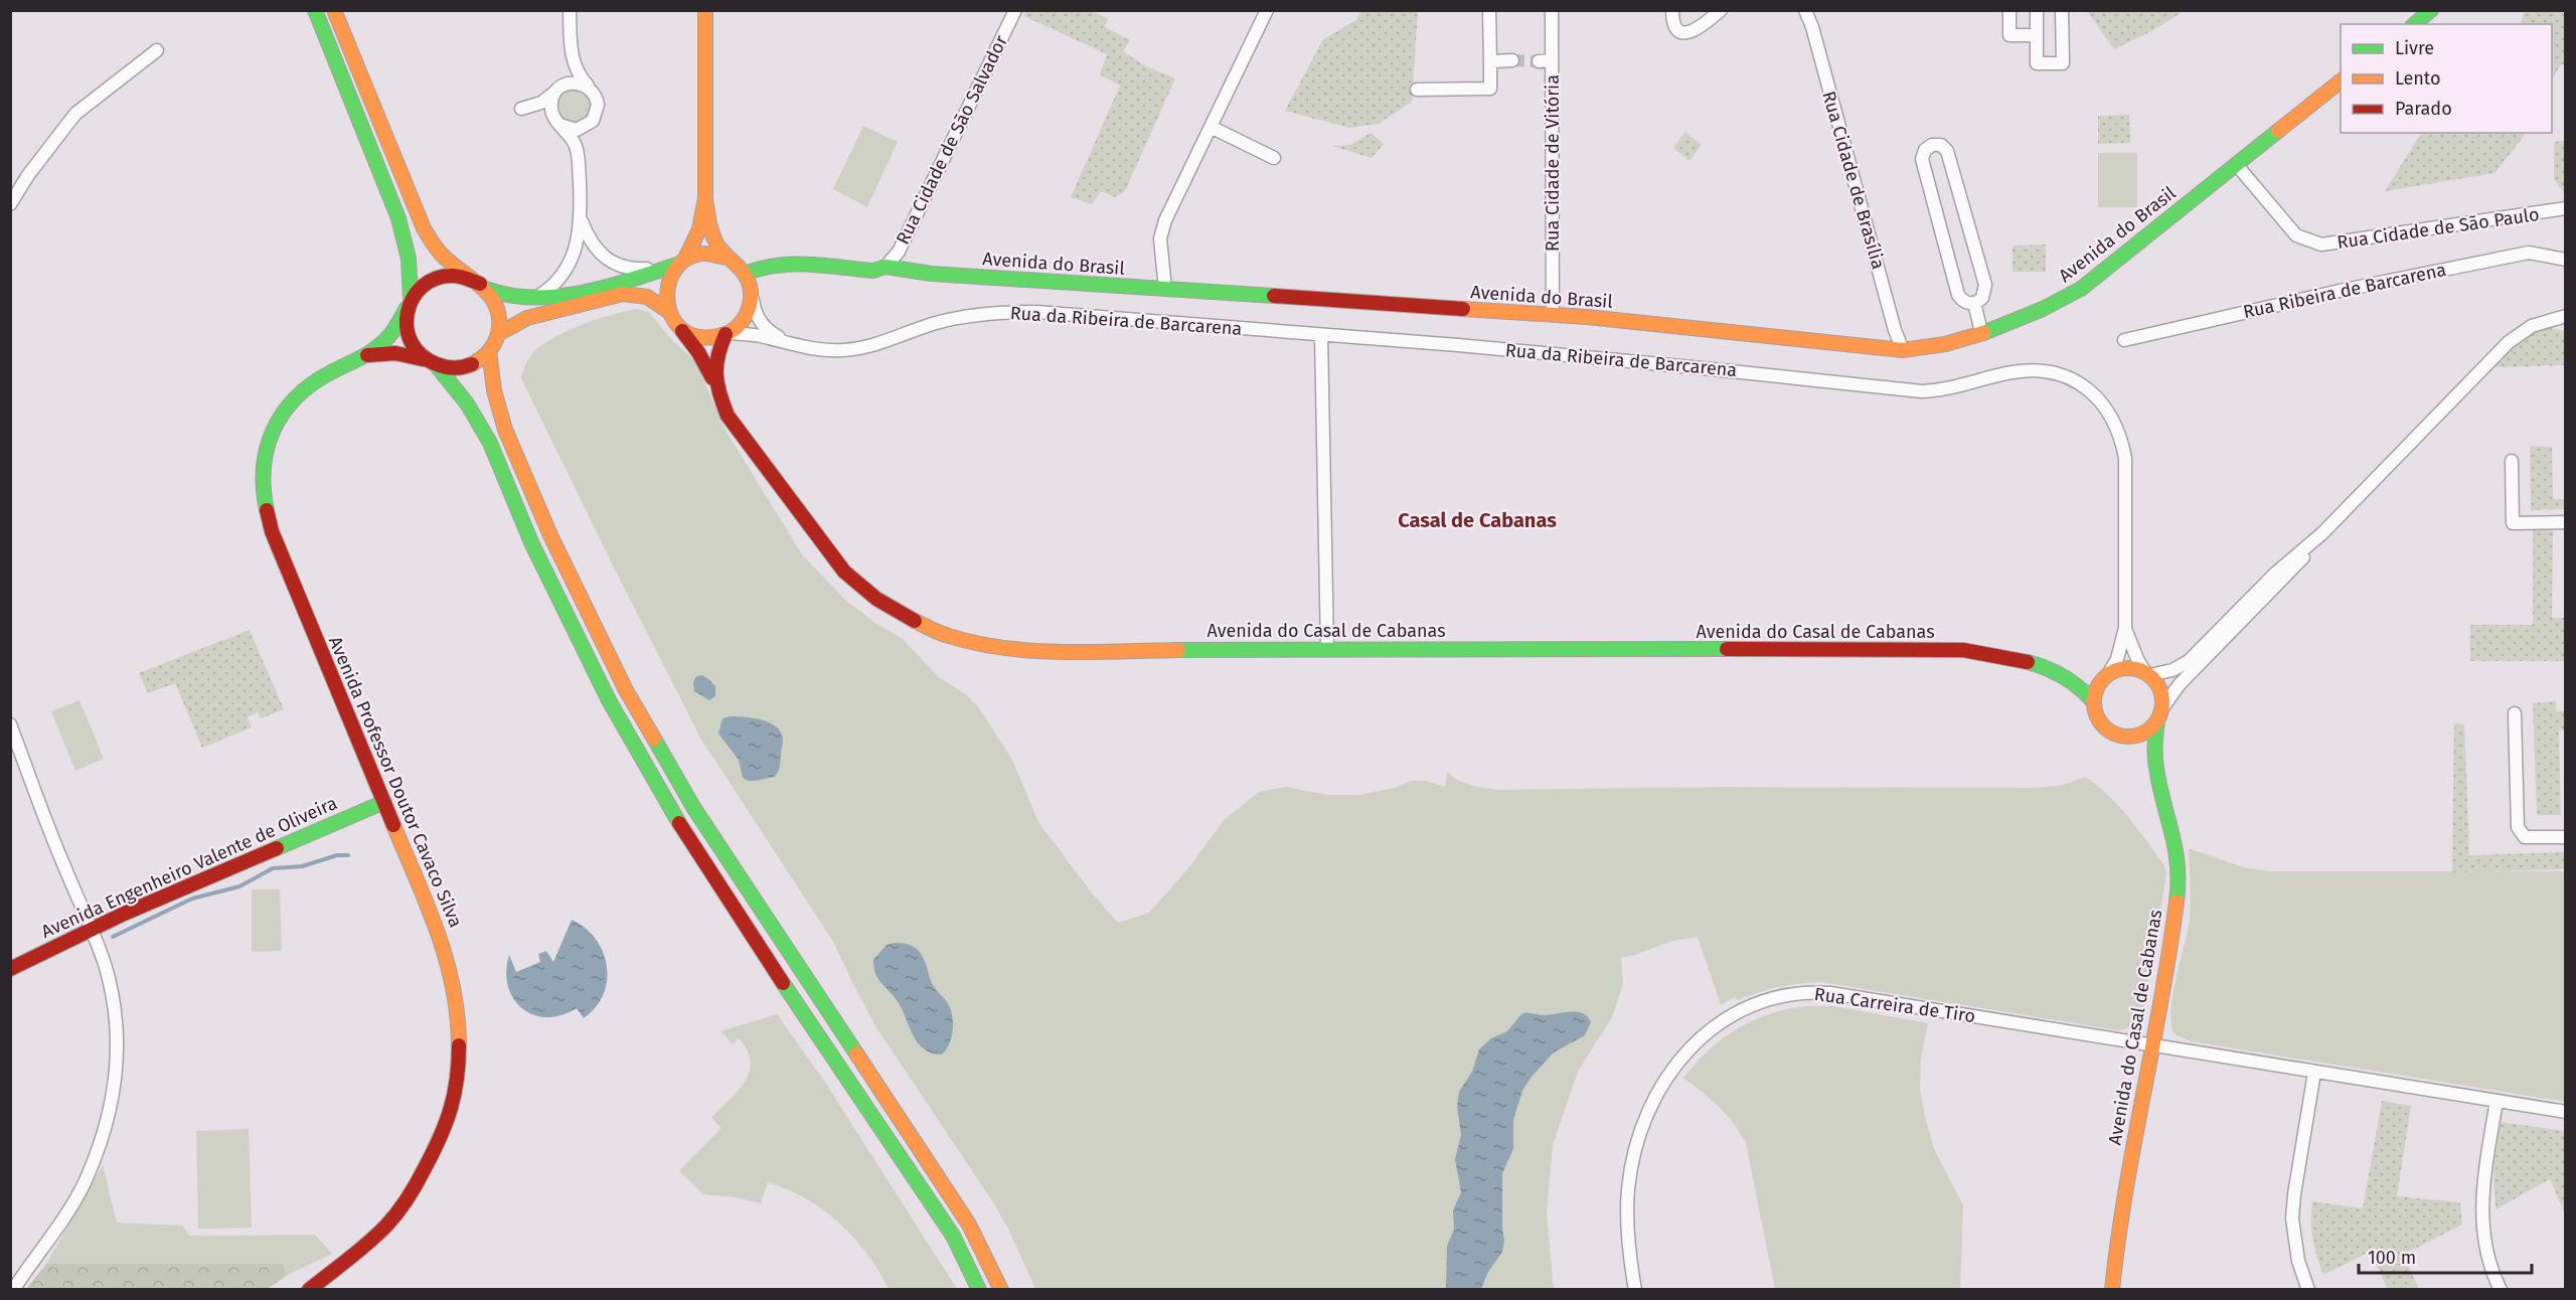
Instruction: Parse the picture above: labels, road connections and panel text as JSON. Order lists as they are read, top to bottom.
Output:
{
  "streets": {
    "street": [
      "Rua Cidade de São Salvador",
      "Rua Cidade de Vitória",
      "Rua Cidade de Brasília",
      "Rua Cidade de São Paulo",
      "Avenida do Brasil",
      "Rua Ribeira de Barcarena",
      "Rua da Ribeira de Barcarena",
      "Avenida do Casal de Cabanas",
      "Avenida Professor Doutor Cavaco Silva",
      "Avenida Engenheiro Valente de Oliveira",
      "Rua Carreira de Tiro"
    ]
  },
  "crossings": [
    ["Rua Cidade de São Salvador", "Avenida do Brasil"],
    ["Rua Cidade de Vitória", "Avenida do Brasil"],
    ["Rua Cidade de Brasília", "Avenida do Brasil"],
    ["Rua Cidade de São Paulo", "Avenida do Brasil"],
    ["Avenida do Brasil", "Rua da Ribeira de Barcarena"],
    ["Avenida do Brasil", "Avenida do Casal de Cabanas"],
    ["Rua da Ribeira de Barcarena", "Avenida do Casal de Cabanas"],
    ["Avenida do Casal de Cabanas", "Rua Carreira de Tiro"],
    ["Avenida Professor Doutor Cavaco Silva", "Avenida Engenheiro Valente de Oliveira"]
  ],
  "districts": ["Casal de Cabanas"],
  "legend": ["Livre", "Lento", "Parado"],
  "scale_bar": "100 m"
}
